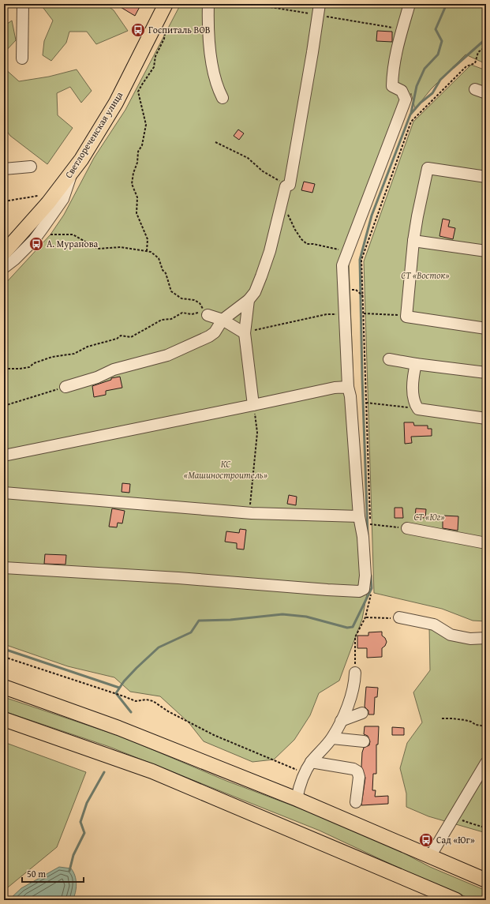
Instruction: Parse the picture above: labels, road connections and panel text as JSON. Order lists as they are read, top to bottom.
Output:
{
  "streets": {
    "main road": ["Светлореченская улица"]
  },
  "parks": ["СТ «Восток»", "КС «Машиностроитель»", "СТ «Юг»"],
  "places": {
    "bus stop": ["Госпиталь ВОВ", "А. Муранова", "Сад «Юг»"]
  },
  "scale_bar": "50 m"
}
